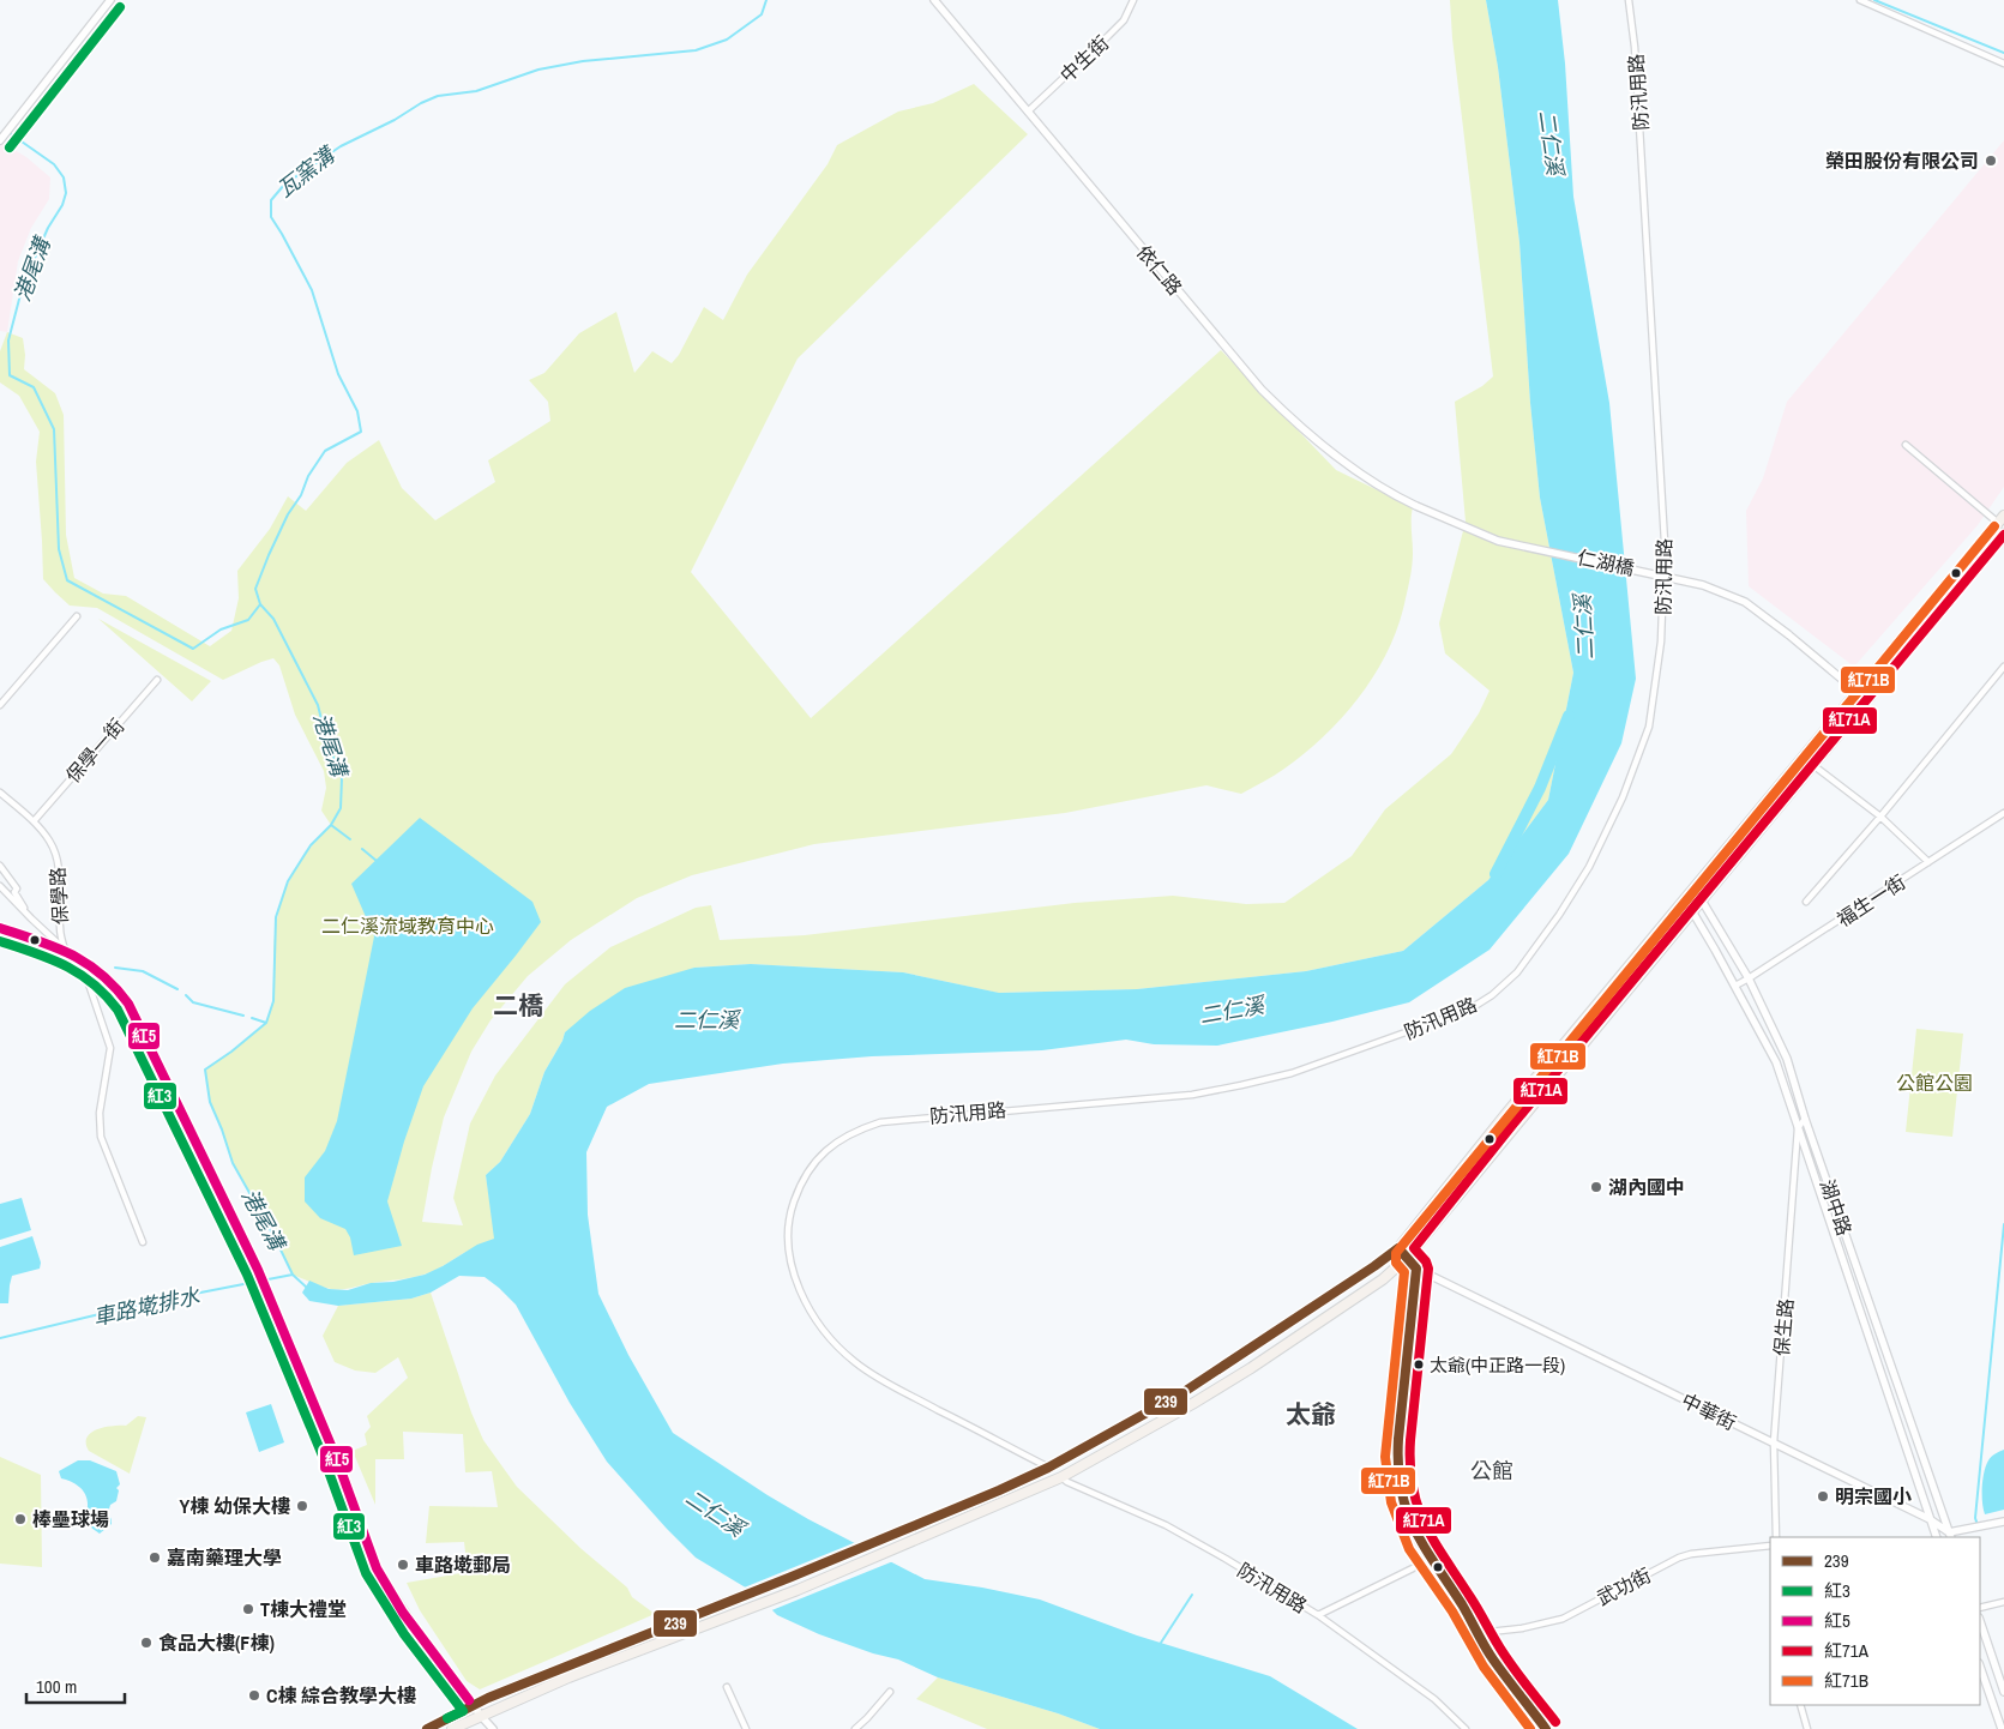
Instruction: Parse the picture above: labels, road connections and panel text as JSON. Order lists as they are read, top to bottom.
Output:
{
  "streets": {
    "street": [
      "中生街",
      "防汛用路",
      "依仁路",
      "仁湖橋",
      "保學一街",
      "保學路",
      "福生一街",
      "湖中路",
      "保生路",
      "中華街",
      "武功街"
    ]
  },
  "crossings": [
    ["中生街", "依仁路"],
    ["依仁路", "仁湖橋"],
    ["保學一街", "保學路"],
    ["福生一街", "湖中路"],
    ["湖中路", "保生路"],
    ["湖中路", "中華街"],
    ["保生路", "中華街"]
  ],
  "districts": ["二橋", "太爺", "公館"],
  "water": [
    "二仁溪",
    "瓦窯溝",
    "港尾溝",
    "車路墘排水"
  ],
  "parks": ["二仁溪流域教育中心", "公館公園"],
  "places": [
    "榮田股份有限公司",
    "湖內國中",
    "太爺(中正路一段)",
    "明宗國小",
    "Y棟 幼保大樓",
    "棒壘球場",
    "嘉南藥理大學",
    "車路墘郵局",
    "T棟大禮堂",
    "食品大樓(F棟)",
    "C棟 綜合教學大樓"
  ],
  "lines": [
    "transit line 紅3",
    "transit line 紅71B",
    "transit line 紅71A",
    "transit line 紅5",
    "transit line 239"
  ],
  "legend": [
    "239",
    "紅3",
    "紅5",
    "紅71A",
    "紅71B"
  ],
  "scale_bar": "100 m"
}
